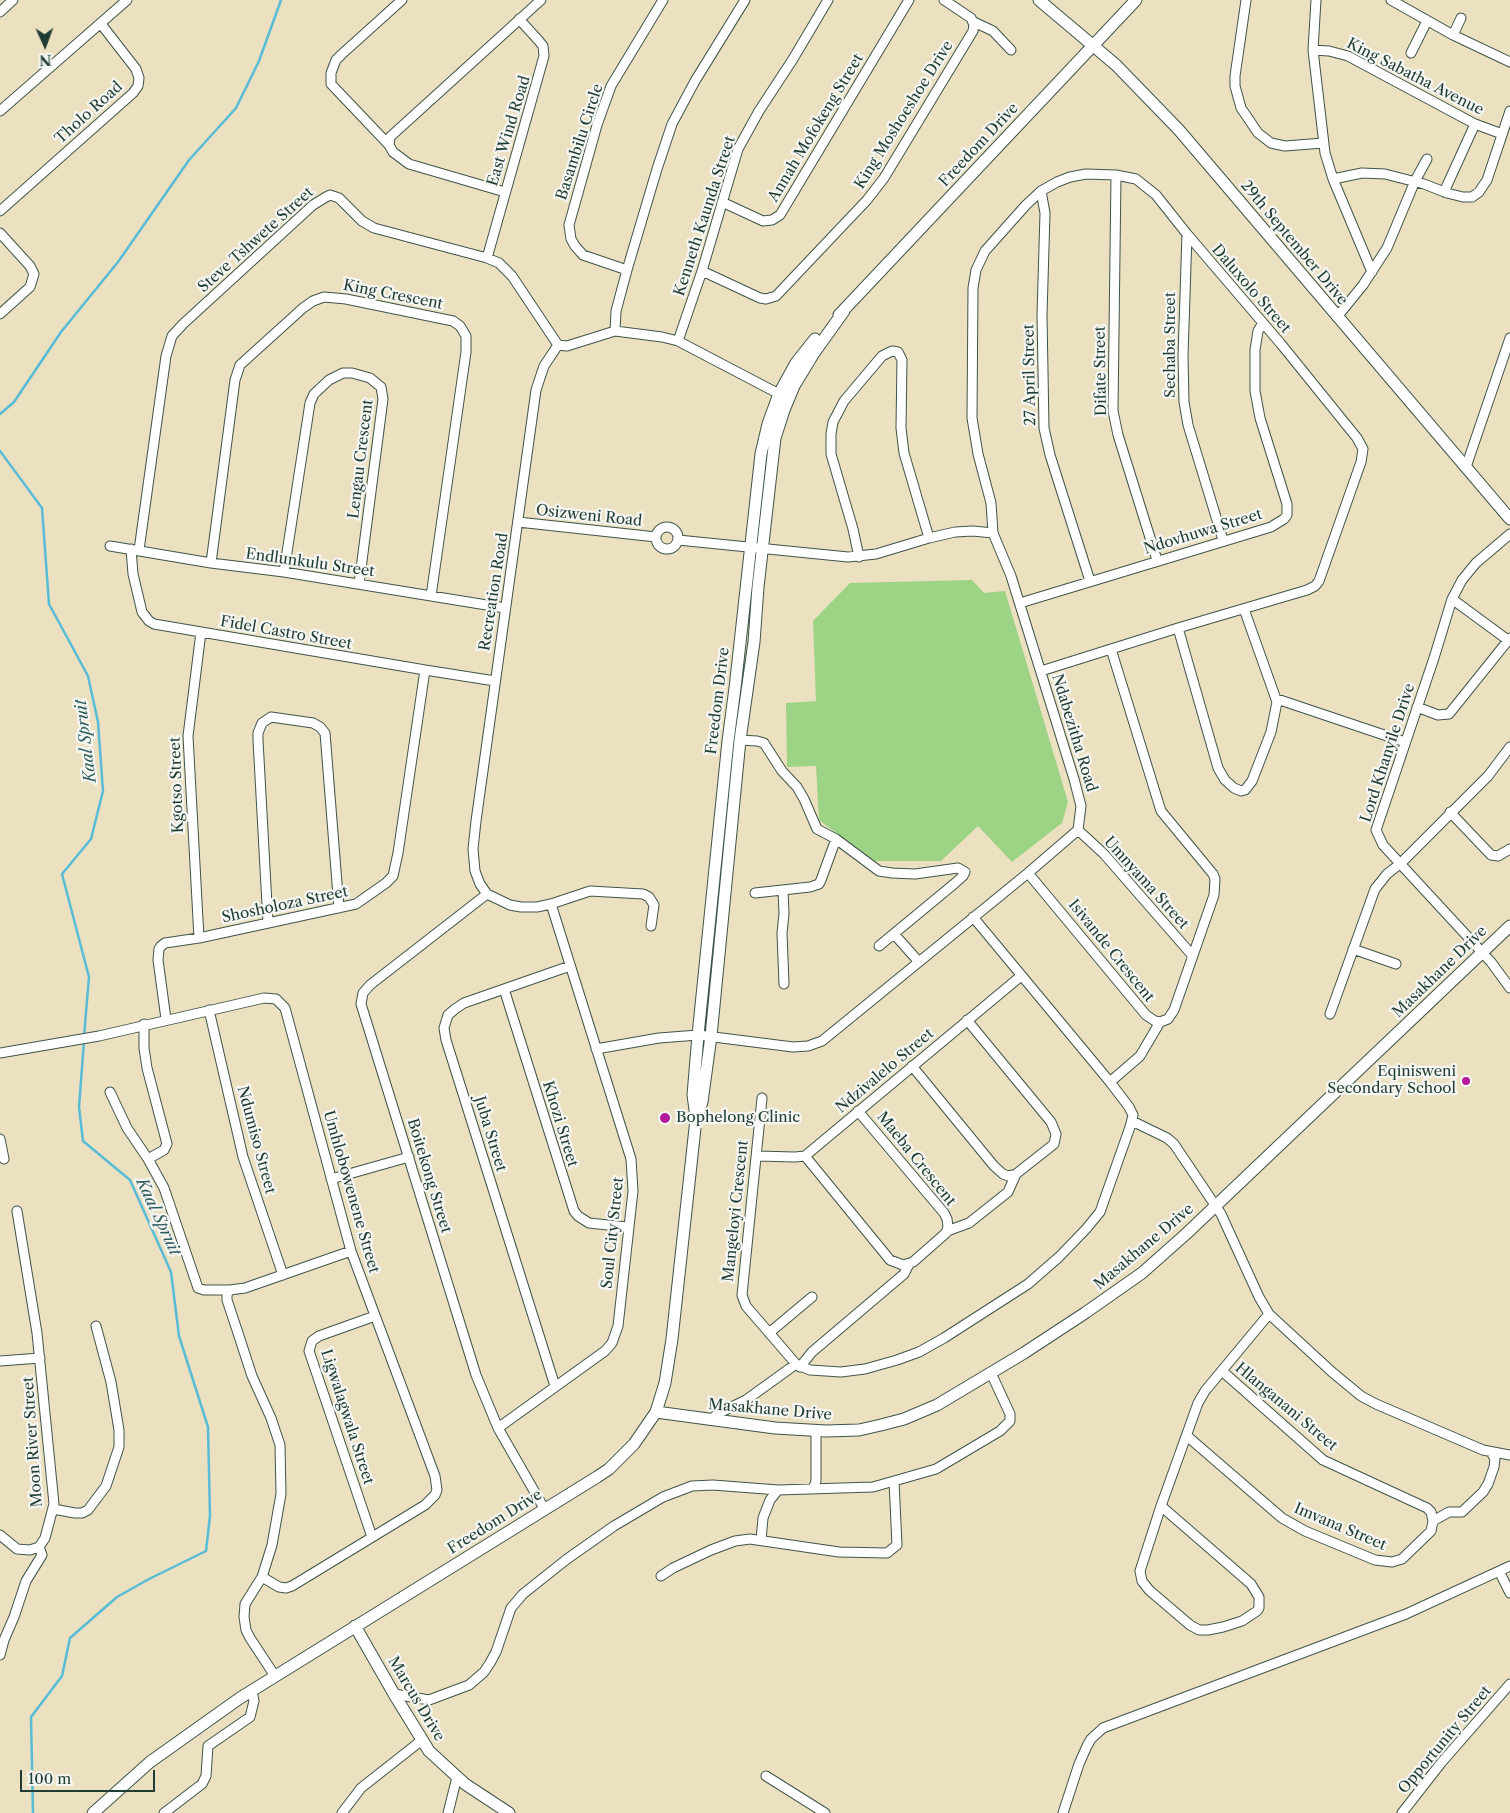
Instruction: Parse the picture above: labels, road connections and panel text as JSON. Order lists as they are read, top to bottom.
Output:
{
  "streets": {
    "street": [
      "King Sabatha Avenue",
      "Tholo Road",
      "King Moshoeshoe Drive",
      "Annah Mofokeng Street",
      "East Wind Road",
      "Basambilu Circle",
      "Freedom Drive",
      "Kenneth Kaunda Street",
      "Steve Tshwete Street",
      "29th September Drive",
      "Daluxolo Street",
      "King Crescent",
      "Sechaba Street",
      "Difate Street",
      "27 April Street",
      "Lengau Crescent",
      "Osizweni Road",
      "Ndovhuwa Street",
      "Endlunkulu Street",
      "Recreation Road",
      "Fidel Castro Street",
      "Ndabezitha Road",
      "Lord Khanyile Drive",
      "Kgotso Street",
      "Umnyama Street",
      "Shosholoza Street",
      "Isivande Crescent",
      "Masakhane Drive",
      "Ndzivalelo Street",
      "Khozi Street",
      "Juba Street",
      "Ndumiso Street",
      "Maeba Crescent",
      "Boitekong Street",
      "Umhlobowenene Street",
      "Mangeloyi Crescent",
      "Soul City Street",
      "Hlanganani Street",
      "Ligwalagwala Street",
      "Moon River Street",
      "Imvana Street",
      "Marcus Drive",
      "Opportunity Street"
    ]
  },
  "crossings": [
    ["King Moshoeshoe Drive", "Kenneth Kaunda Street"],
    ["Annah Mofokeng Street", "Kenneth Kaunda Street"],
    ["East Wind Road", "Steve Tshwete Street"],
    ["Freedom Drive", "29th September Drive"],
    ["Freedom Drive", "Masakhane Drive"],
    ["Freedom Drive", "Boitekong Street"],
    ["Freedom Drive", "Marcus Drive"],
    ["Steve Tshwete Street", "Endlunkulu Street"],
    ["Steve Tshwete Street", "Recreation Road"],
    ["Steve Tshwete Street", "Fidel Castro Street"],
    ["Daluxolo Street", "Sechaba Street"],
    ["Daluxolo Street", "Difate Street"],
    ["Daluxolo Street", "27 April Street"],
    ["Daluxolo Street", "Ndovhuwa Street"],
    ["Daluxolo Street", "Ndabezitha Road"],
    ["Daluxolo Street", "Isivande Crescent"],
    ["King Crescent", "Endlunkulu Street"],
    ["Sechaba Street", "Ndovhuwa Street"],
    ["Difate Street", "Ndovhuwa Street"],
    ["27 April Street", "Ndovhuwa Street"],
    ["Lengau Crescent", "Endlunkulu Street"],
    ["Osizweni Road", "Recreation Road"],
    ["Ndovhuwa Street", "Ndabezitha Road"],
    ["Endlunkulu Street", "Recreation Road"],
    ["Endlunkulu Street", "Fidel Castro Street"],
    ["Recreation Road", "Fidel Castro Street"],
    ["Recreation Road", "Boitekong Street"],
    ["Fidel Castro Street", "Kgotso Street"],
    ["Fidel Castro Street", "Shosholoza Street"],
    ["Ndabezitha Road", "Umnyama Street"],
    ["Lord Khanyile Drive", "Masakhane Drive"],
    ["Kgotso Street", "Shosholoza Street"],
    ["Umnyama Street", "Isivande Crescent"],
    ["Shosholoza Street", "Umhlobowenene Street"],
    ["Masakhane Drive", "Maeba Crescent"],
    ["Ndzivalelo Street", "Maeba Crescent"],
    ["Khozi Street", "Juba Street"],
    ["Khozi Street", "Soul City Street"],
    ["Juba Street", "Soul City Street"],
    ["Ndumiso Street", "Umhlobowenene Street"],
    ["Maeba Crescent", "Mangeloyi Crescent"],
    ["Boitekong Street", "Soul City Street"],
    ["Umhlobowenene Street", "Ligwalagwala Street"],
    ["Hlanganani Street", "Imvana Street"]
  ],
  "water": ["Kaal Spruit"],
  "places": ["Eqinisweni Secondary School", "Bophelong Clinic"],
  "scale_bar": "100 m",
  "north": "bottom"
}
